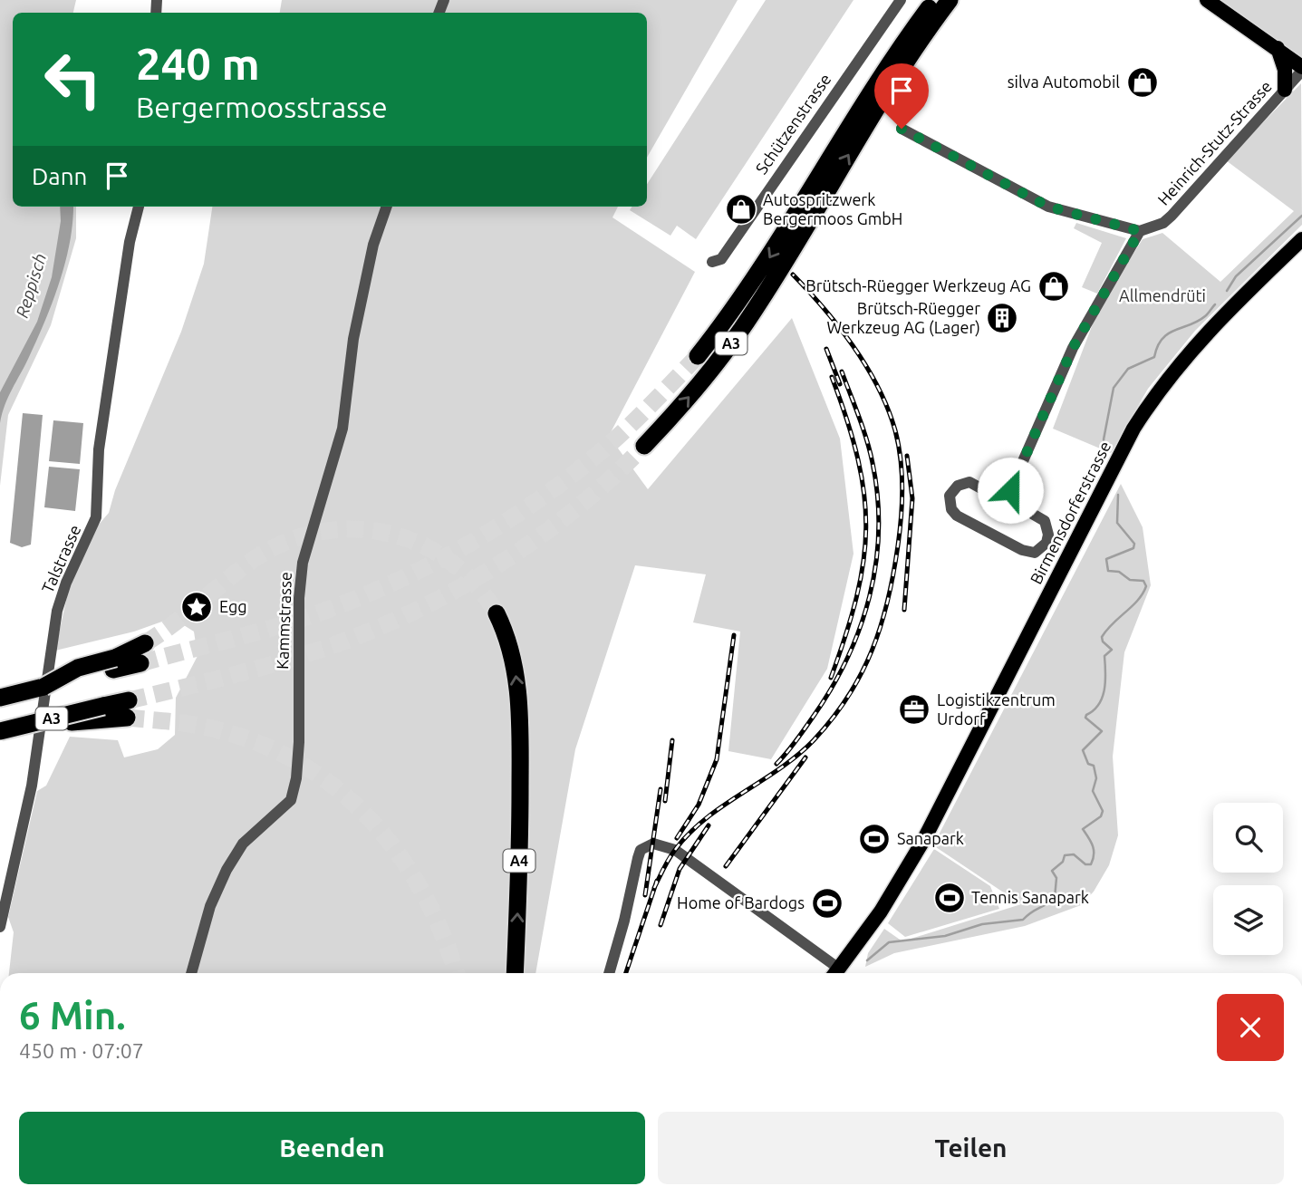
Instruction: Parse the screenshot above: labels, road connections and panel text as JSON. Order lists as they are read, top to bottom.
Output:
{
  "streets": {
    "highway": ["A3", "A4"],
    "main road": ["Birmensdorferstrasse"],
    "street": [
      "Schützenstrasse",
      "Heinrich-Stutz-Strasse",
      "Talstrasse",
      "Kammstrasse"
    ]
  },
  "water": ["Reppisch"],
  "parks": ["Allmendrüti"],
  "places": {
    "shop": ["silva Automobil", "Autospritzwerk Bergermoos GmbH", "Brütsch-Rüegger Werkzeug AG"],
    "building": ["Brütsch-Rüegger Werkzeug AG (Lager)"],
    "place": ["Egg"],
    "office": ["Logistikzentrum Urdorf"],
    "sports": ["Sanapark", "Tennis Sanapark", "Home of Bardogs"]
  },
  "page": {
    "turn": ["240 m", "Bergermoosstrasse"],
    "then": "Dann",
    "heading": ["6 Min.", "450 m · 07:07"],
    "buttons": ["Beenden", "Teilen"]
  }
}
